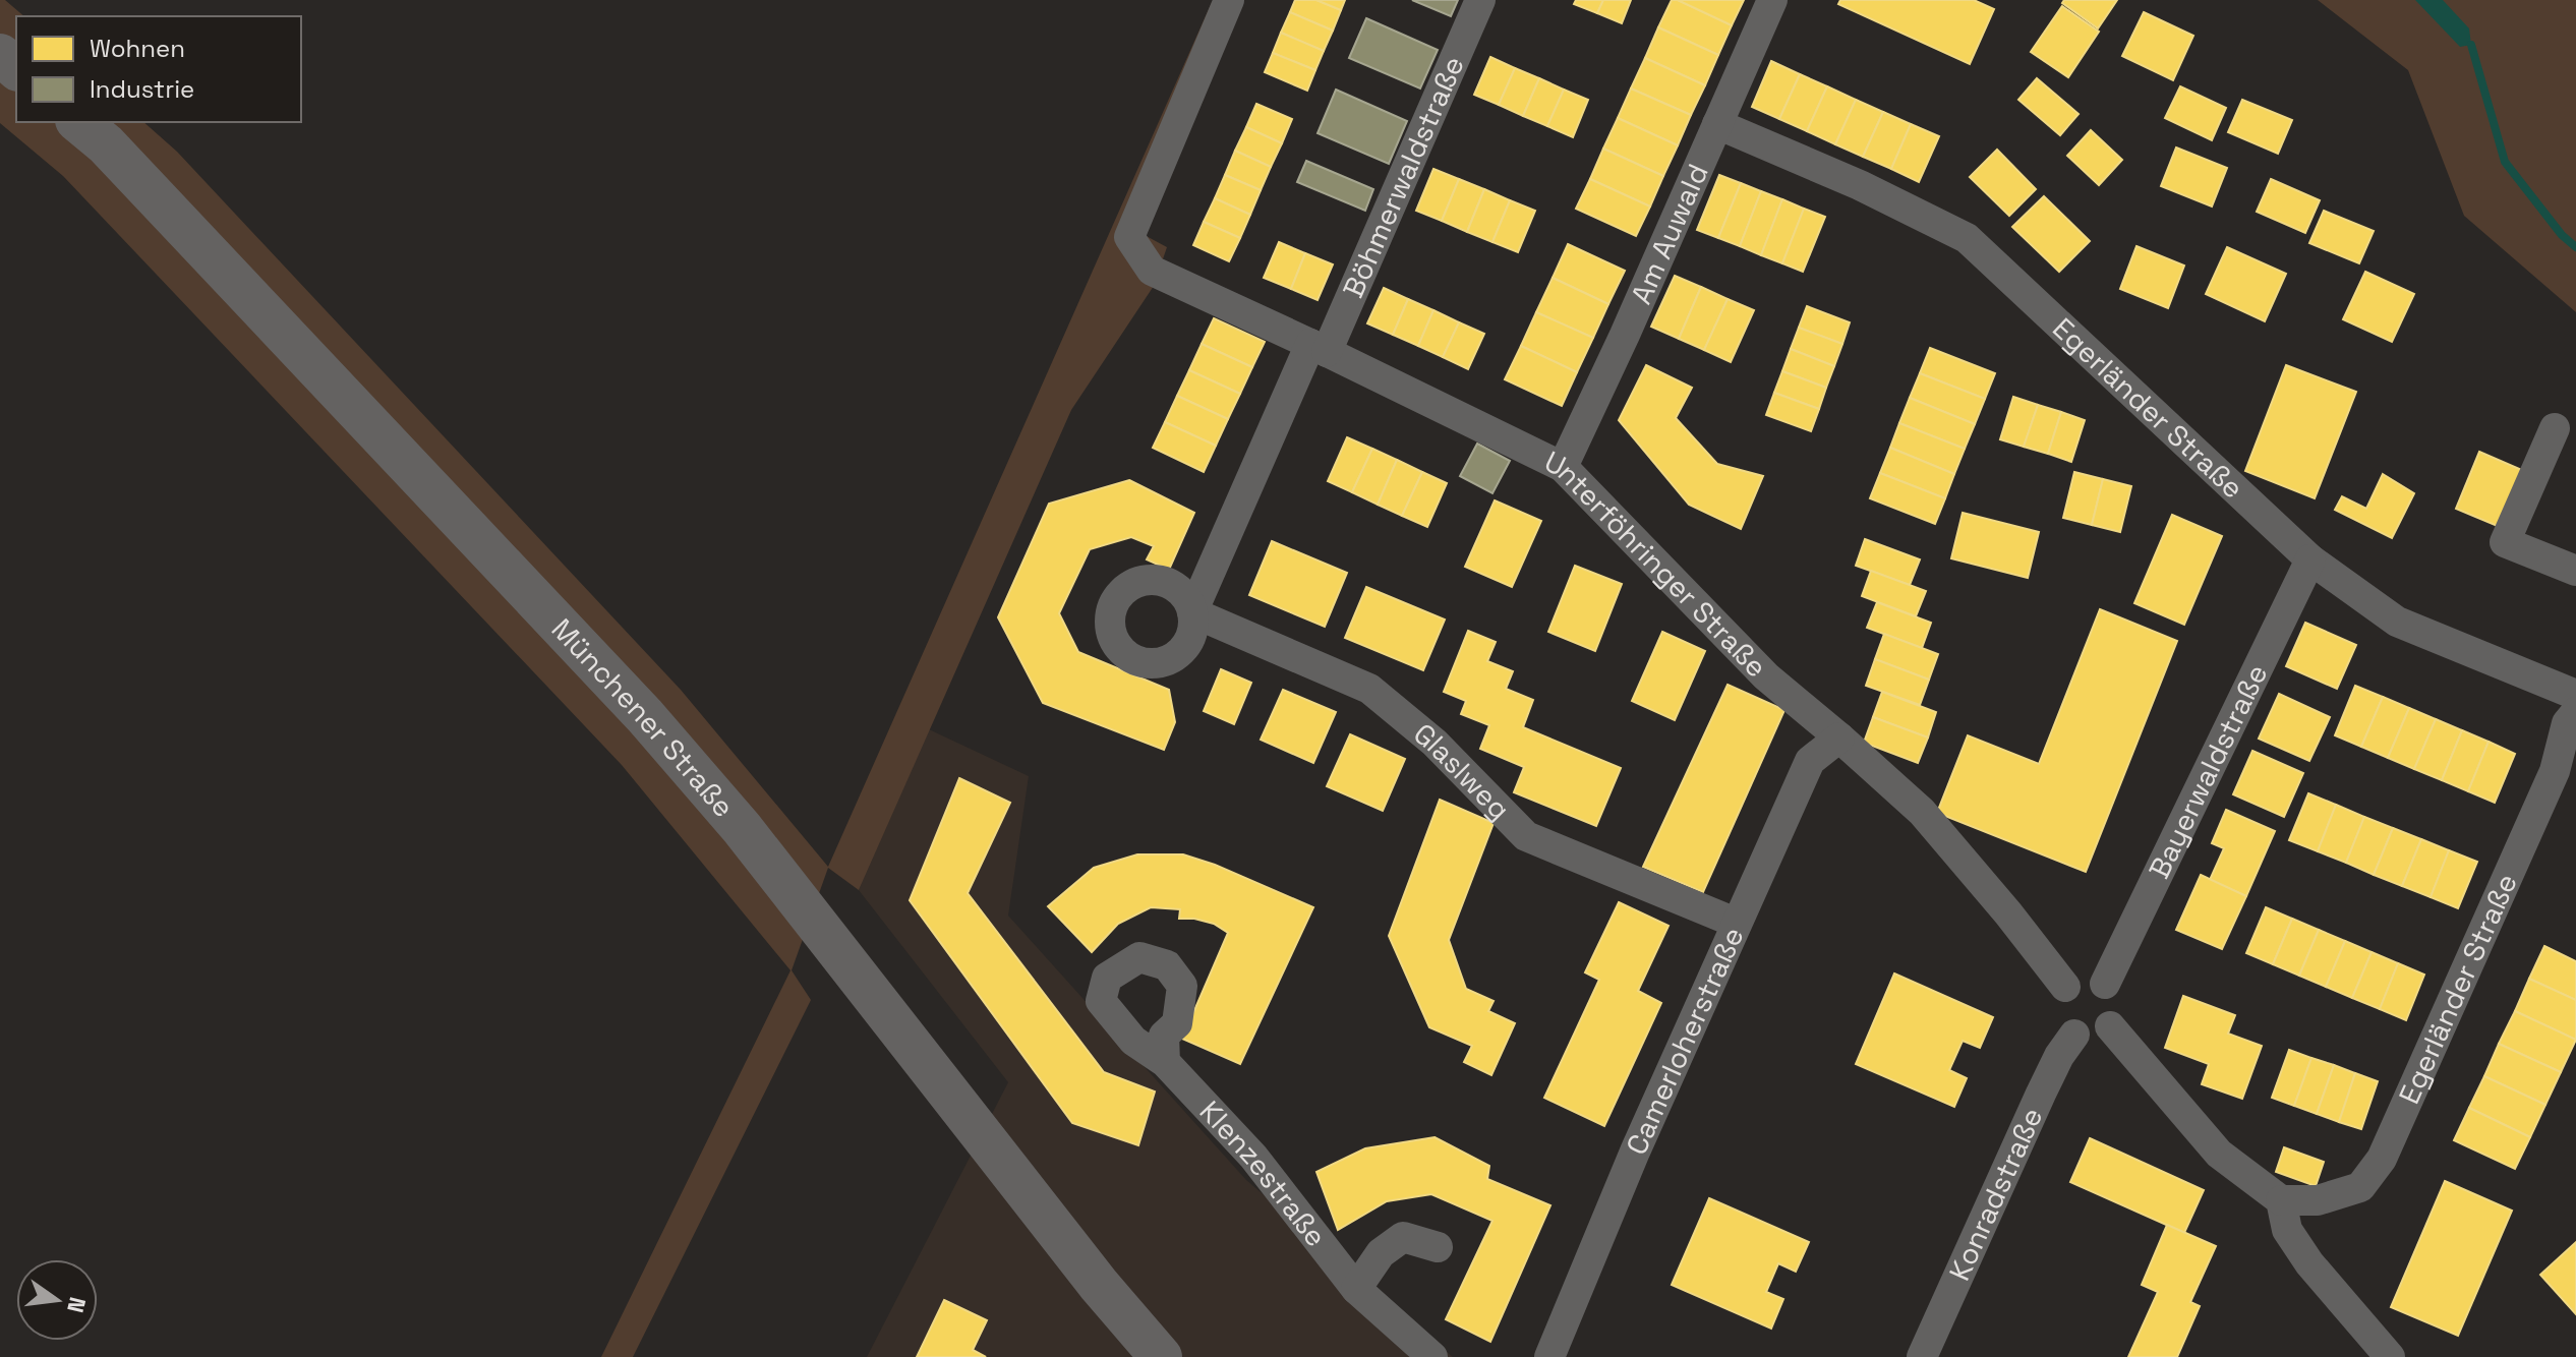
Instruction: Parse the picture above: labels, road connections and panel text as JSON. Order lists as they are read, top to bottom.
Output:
{
  "streets": {
    "main road": ["Münchener Straße"],
    "street": [
      "Böhmerwaldstraße",
      "Am Auwald",
      "Egerländer Straße",
      "Unterföhringer Straße",
      "Bayerwaldstraße",
      "Glaslweg",
      "Camerloherstraße",
      "Klenzestraße",
      "Konradstraße"
    ]
  },
  "crossings": [
    ["Böhmerwaldstraße", "Unterföhringer Straße"],
    ["Böhmerwaldstraße", "Glaslweg"],
    ["Am Auwald", "Egerländer Straße"],
    ["Am Auwald", "Unterföhringer Straße"],
    ["Egerländer Straße", "Bayerwaldstraße"],
    ["Unterföhringer Straße", "Bayerwaldstraße"],
    ["Unterföhringer Straße", "Glaslweg"],
    ["Unterföhringer Straße", "Camerloherstraße"],
    ["Unterföhringer Straße", "Konradstraße"],
    ["Bayerwaldstraße", "Konradstraße"],
    ["Glaslweg", "Camerloherstraße"]
  ],
  "legend": ["Wohnen", "Industrie"],
  "north": "right"
}
